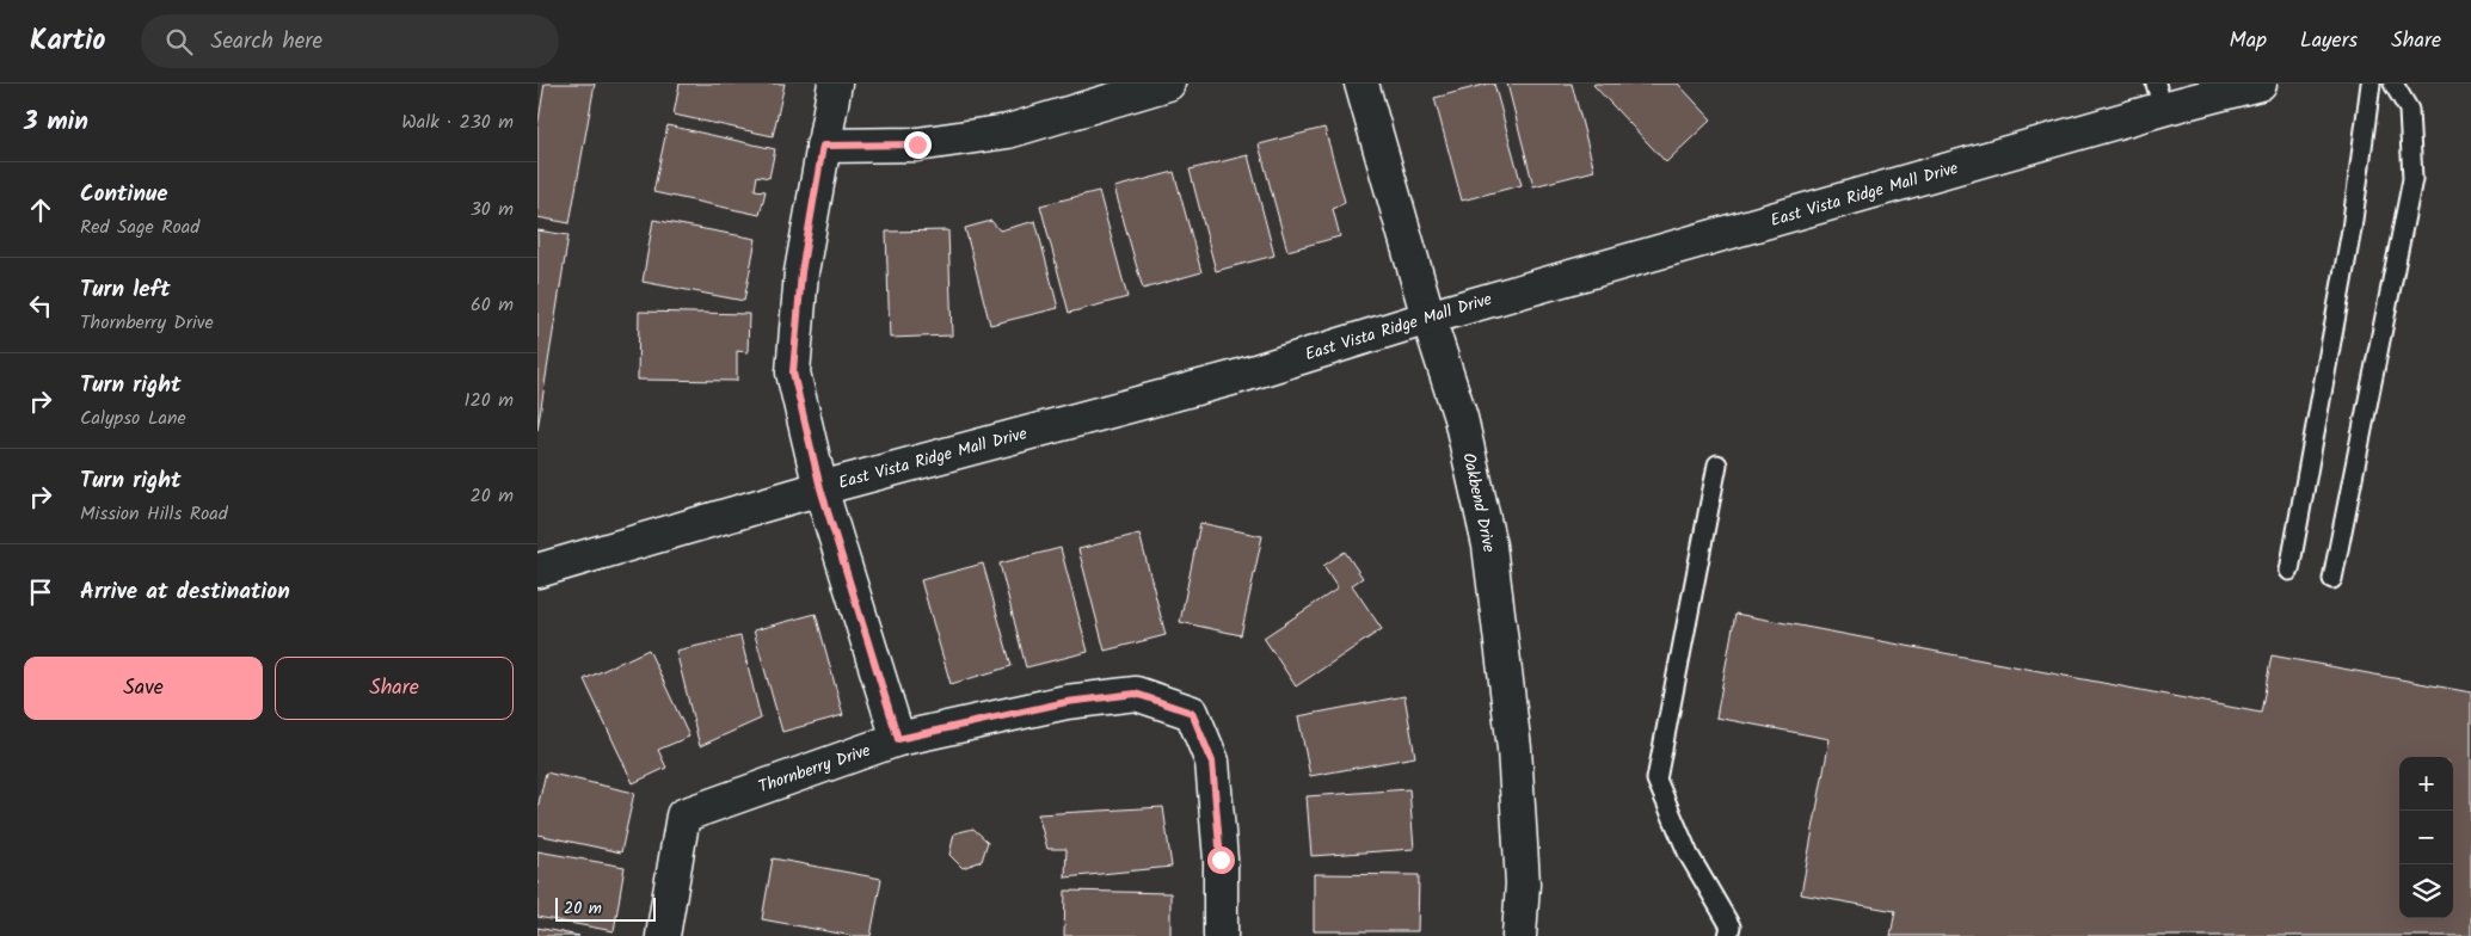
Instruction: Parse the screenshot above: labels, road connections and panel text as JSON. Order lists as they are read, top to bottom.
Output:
{
  "streets": {
    "street": ["East Vista Ridge Mall Drive", "Oakbend Drive", "Thornberry Drive"]
  },
  "crossings": [
    ["East Vista Ridge Mall Drive", "Oakbend Drive"]
  ],
  "scale_bar": "20 m",
  "page": {
    "header": "Kartio",
    "search": "Search here",
    "nav": ["Map", "Layers", "Share"],
    "heading": ["3 min", "Walk · 230 m"],
    "list": [
      ["Continue", "Red Sage Road", "30 m"],
      ["Turn left", "Thornberry Drive", "60 m"],
      ["Turn right", "Calypso Lane", "120 m"],
      ["Turn right", "Mission Hills Road", "20 m"],
      "Arrive at destination"
    ],
    "buttons": ["Save", "Share"],
    "map_buttons": ["+", "−"],
    "scale": "20 m"
  }
}
